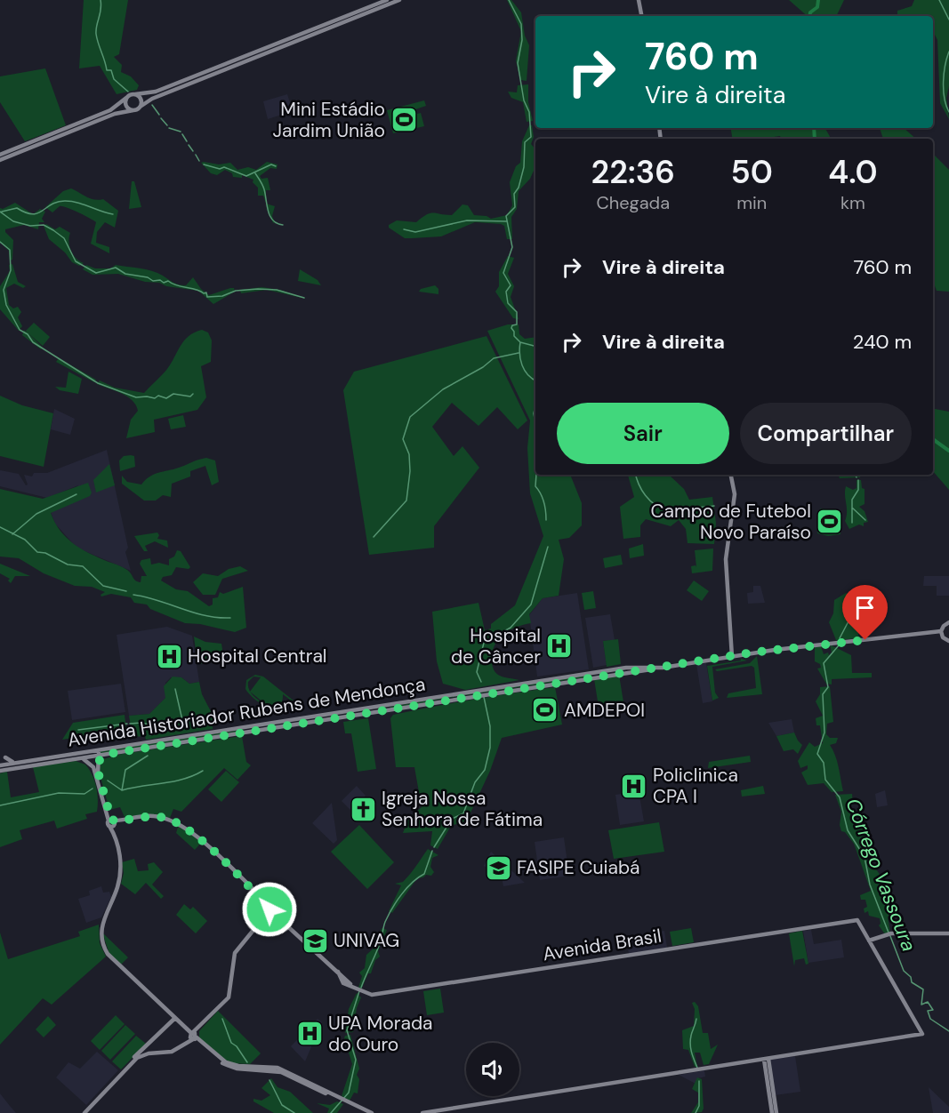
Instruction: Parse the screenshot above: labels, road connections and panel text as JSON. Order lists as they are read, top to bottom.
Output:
{
  "streets": {
    "main road": ["Avenida Historiador Rubens de Mendonça", "Avenida Brasil"]
  },
  "water": ["Córrego Vassoura"],
  "places": {
    "sports": ["Mini Estádio Jardim União", "Campo de Futebol Novo Paraíso", "AMDEPOl"],
    "hospital": [
      "Hospital de Câncer",
      "Hospital Central",
      "Policlinica CPA I",
      "UPA Morada do Ouro"
    ],
    "church": ["Igreja Nossa Senhora de Fátima"],
    "school or university": ["FASIPE Cuiabá", "UNIVAG"]
  },
  "page": {
    "turn": ["760 m", "Vire à direita"],
    "eta": [
      "22:36",
      "Chegada",
      "50",
      "min",
      "4.0",
      "km"
    ],
    "list": [
      {
        "name": "Vire à direita",
        "value": "760 m"
      },
      {
        "name": "Vire à direita",
        "value": "240 m"
      }
    ],
    "buttons": ["Sair", "Compartilhar"]
  }
}
